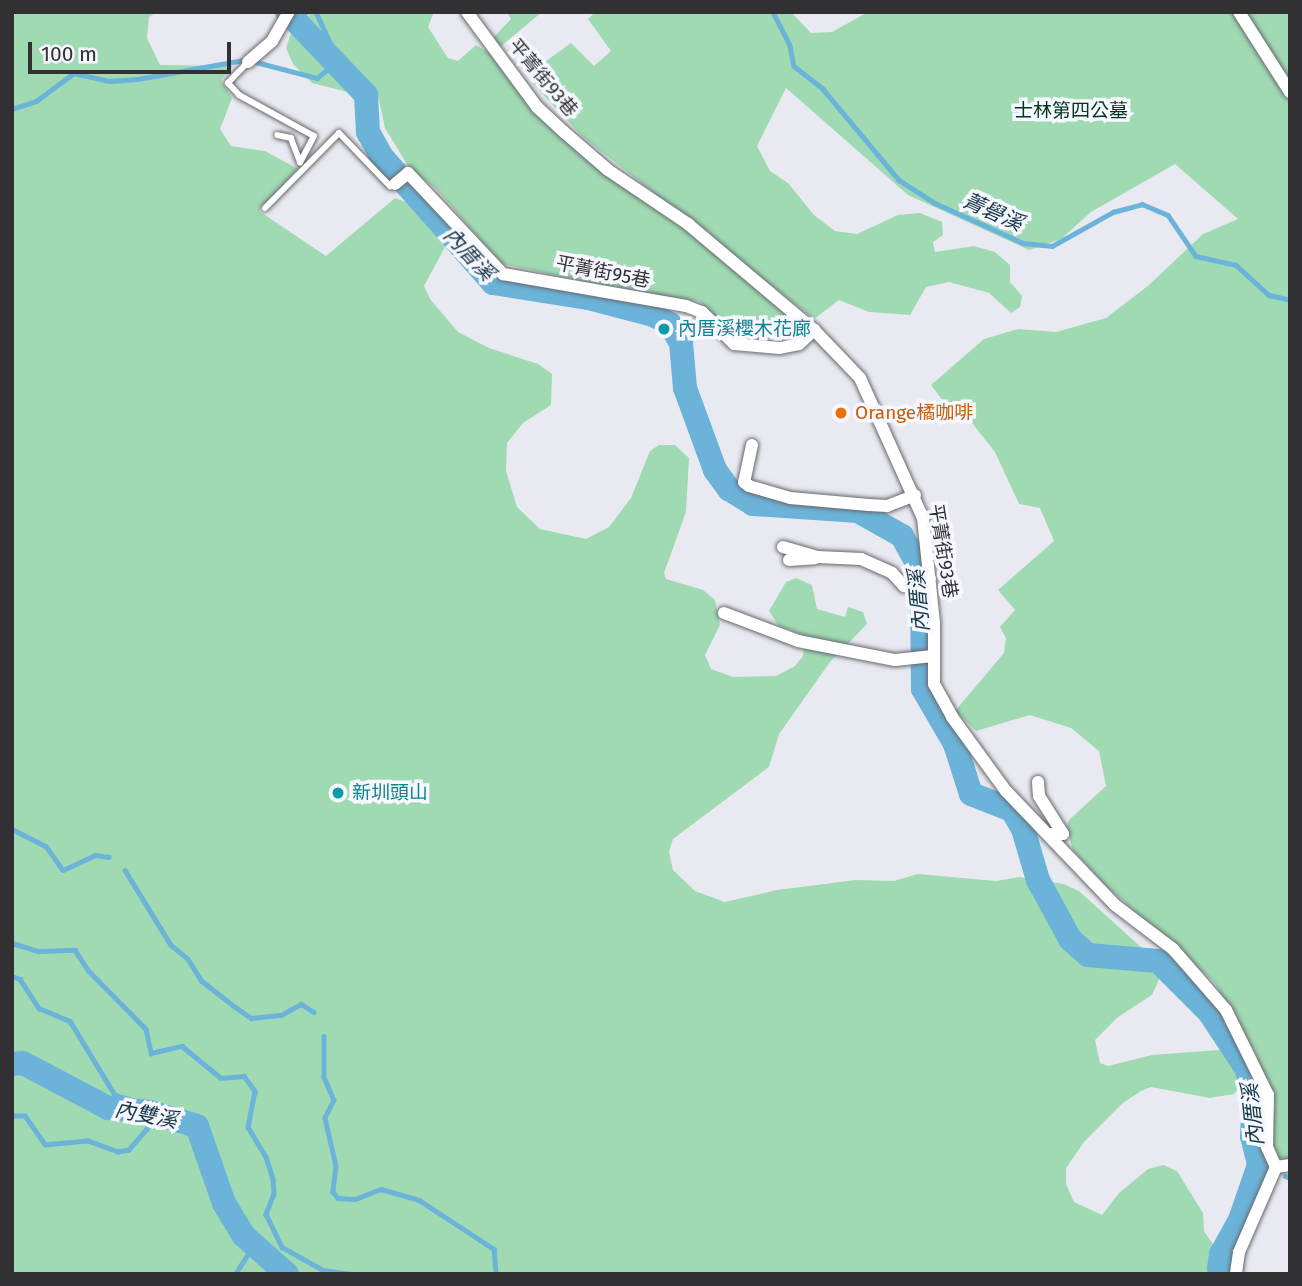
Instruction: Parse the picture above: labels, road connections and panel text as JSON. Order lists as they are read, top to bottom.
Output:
{
  "streets": {
    "street": ["平菁街93巷", "平菁街95巷"]
  },
  "crossings": [
    ["平菁街93巷", "平菁街95巷"]
  ],
  "water": ["菁礐溪", "內厝溪", "內雙溪"],
  "parks": ["士林第四公墓"],
  "places": ["內厝溪櫻木花廊", "Orange橘咖啡", "新圳頭山"],
  "scale_bar": "100 m"
}
